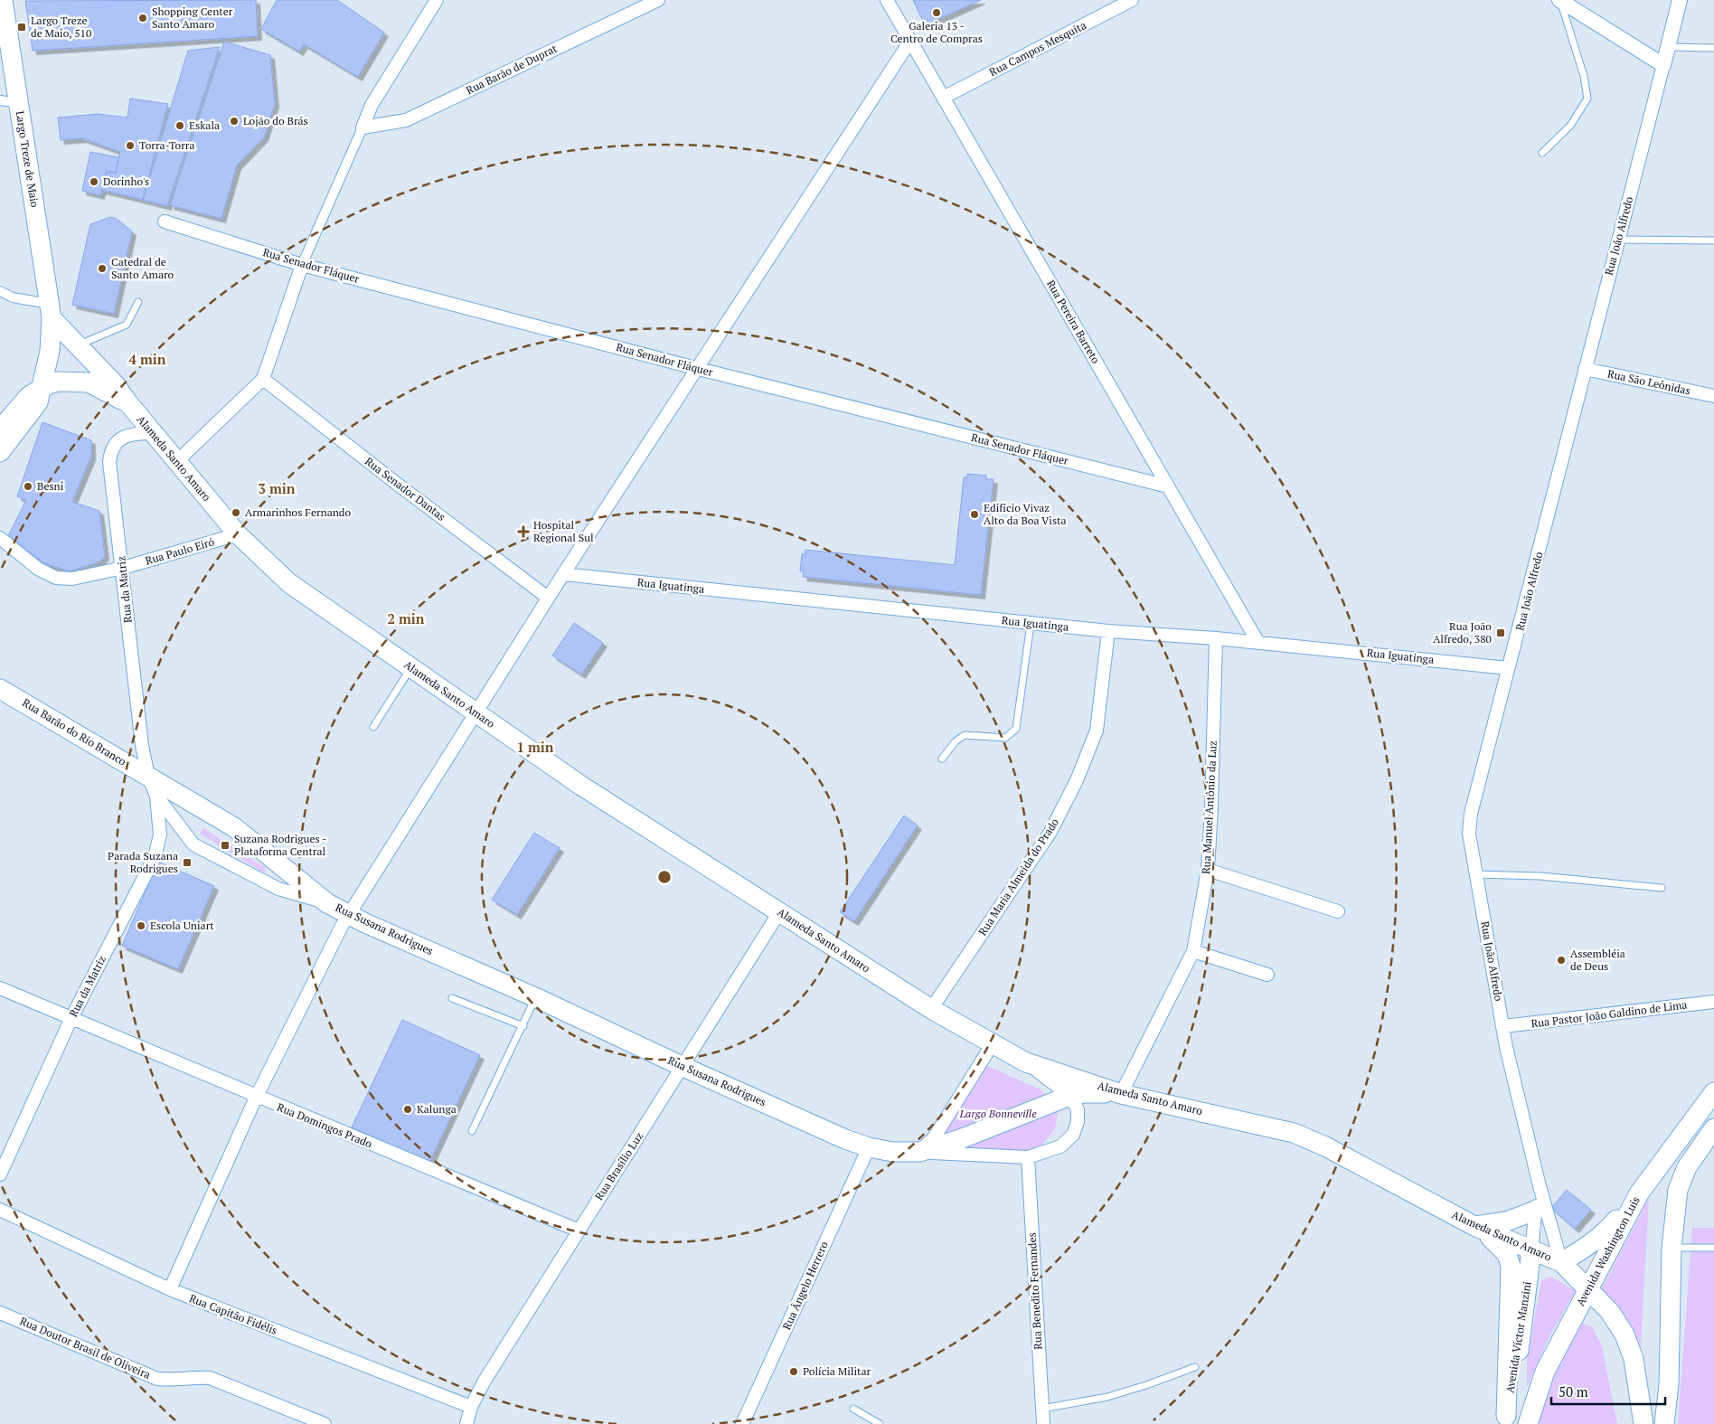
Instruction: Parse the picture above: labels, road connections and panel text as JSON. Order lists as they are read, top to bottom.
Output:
{
  "streets": {
    "main road": [
      "Largo Treze de Maio",
      "Alameda Santo Amaro",
      "Rua Barão do Rio Branco",
      "Rua Susana Rodrigues",
      "Avenida Washington Luís",
      "Avenida Víctor Manzini"
    ],
    "street": [
      "Rua Campos Mesquita",
      "Rua Barão de Duprat",
      "Rua João Alfredo",
      "Rua Senador Fláquer",
      "Rua Pereira Barreto",
      "Rua São Leônidas",
      "Rua Senador Dantas",
      "Rua Paulo Eiró",
      "Rua Iguatinga",
      "Rua da Matriz",
      "Rua Manuel Antônio da Luz",
      "Rua Maria Almeida do Prado",
      "Rua Pastor João Galdino de Lima",
      "Rua Domingos Prado",
      "Rua Brasílio Luz",
      "Rua Ângelo Herrero",
      "Rua Benedito Fernandes",
      "Rua Capitão Fidélis",
      "Rua Doutor Brasil de Oliveira"
    ]
  },
  "crossings": [
    ["Rua Campos Mesquita", "Rua Pereira Barreto"],
    ["Largo Treze de Maio", "Alameda Santo Amaro"],
    ["Rua João Alfredo", "Rua São Leônidas"],
    ["Rua João Alfredo", "Alameda Santo Amaro"],
    ["Rua João Alfredo", "Rua Iguatinga"],
    ["Rua João Alfredo", "Rua Pastor João Galdino de Lima"],
    ["Rua João Alfredo", "Avenida Víctor Manzini"],
    ["Rua Senador Fláquer", "Rua Pereira Barreto"],
    ["Rua Pereira Barreto", "Rua Iguatinga"],
    ["Alameda Santo Amaro", "Rua Paulo Eiró"],
    ["Alameda Santo Amaro", "Rua da Matriz"],
    ["Alameda Santo Amaro", "Rua Manuel Antônio da Luz"],
    ["Alameda Santo Amaro", "Rua Maria Almeida do Prado"],
    ["Alameda Santo Amaro", "Rua Susana Rodrigues"],
    ["Alameda Santo Amaro", "Rua Brasílio Luz"],
    ["Alameda Santo Amaro", "Avenida Washington Luís"],
    ["Alameda Santo Amaro", "Avenida Víctor Manzini"],
    ["Rua Paulo Eiró", "Rua da Matriz"],
    ["Rua Iguatinga", "Rua Manuel Antônio da Luz"],
    ["Rua Iguatinga", "Rua Maria Almeida do Prado"],
    ["Rua da Matriz", "Rua Barão do Rio Branco"],
    ["Rua da Matriz", "Rua Susana Rodrigues"],
    ["Rua da Matriz", "Rua Domingos Prado"],
    ["Rua Barão do Rio Branco", "Rua Susana Rodrigues"],
    ["Rua Manuel Antônio da Luz", "Rua Susana Rodrigues"],
    ["Rua Susana Rodrigues", "Rua Brasílio Luz"],
    ["Rua Susana Rodrigues", "Rua Ângelo Herrero"],
    ["Rua Domingos Prado", "Rua Brasílio Luz"],
    ["Rua Brasílio Luz", "Rua Capitão Fidélis"]
  ],
  "parks": ["Largo Bonneville"],
  "places": {
    "other": [
      "Galeria 13 - Centro de Compras",
      "Shopping Center Santo Amaro",
      "Lojão do Brás",
      "Eskala",
      "Torra-Torra",
      "Dorinho's",
      "Catedral de Santo Amaro",
      "Besni",
      "Armarinhos Fernando",
      "Edifício Vivaz Alto da Boa Vista",
      "Escola Uniart",
      "Assembléia de Deus",
      "Kalunga",
      "Polícia Militar"
    ],
    "transit": [
      "Largo Treze de Maio, 510",
      "Rua João Alfredo, 380",
      "Suzana Rodrigues - Plataforma Central",
      "Parada Suzana Rodrigues"
    ],
    "health": ["Hospital Regional Sul"]
  },
  "scale_bar": "50 m",
  "rings": [
    "4 min",
    "3 min",
    "2 min",
    "1 min"
  ]
}
